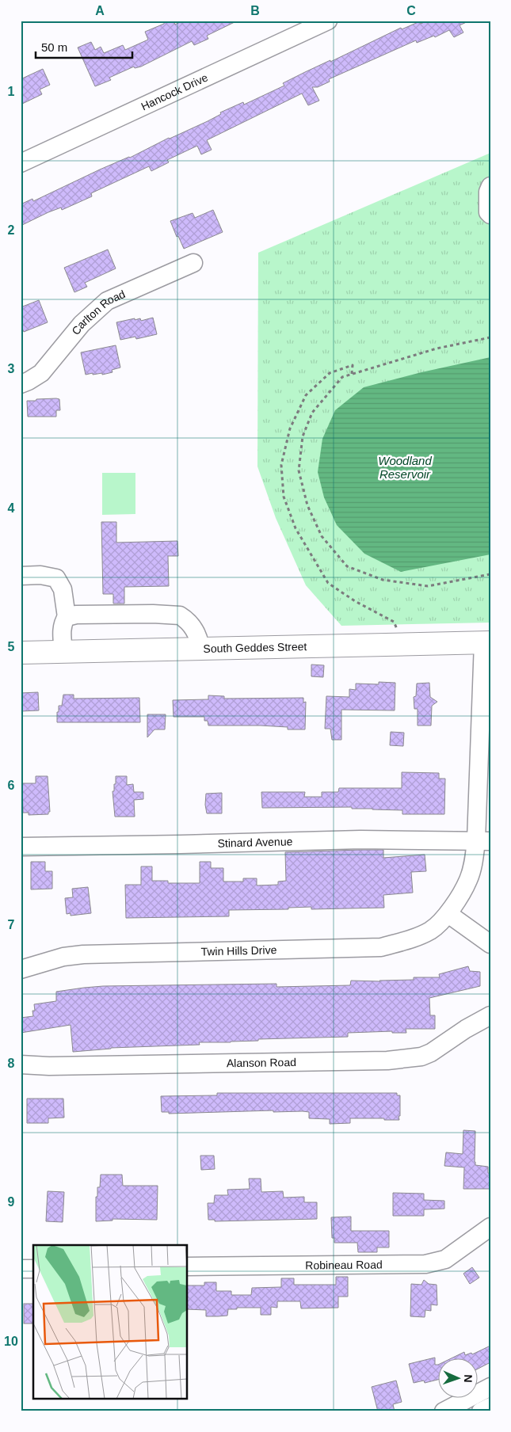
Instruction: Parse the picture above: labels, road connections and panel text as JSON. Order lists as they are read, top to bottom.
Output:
{
  "streets": {
    "main road": ["South Geddes Street"],
    "street": [
      "Hancock Drive",
      "Carlton Road",
      "Stinard Avenue",
      "Twin Hills Drive",
      "Alanson Road",
      "Robineau Road"
    ]
  },
  "crossings": [
    ["South Geddes Street", "Twin Hills Drive"],
    ["Stinard Avenue", "Twin Hills Drive"]
  ],
  "water": ["Woodland Reservoir"],
  "scale_bar": "50 m",
  "north": "right",
  "grid": {
    "columns": ["A", "B", "C"],
    "rows": [
      "1",
      "2",
      "3",
      "4",
      "5",
      "6",
      "7",
      "8",
      "9",
      "10"
    ]
  }
}
